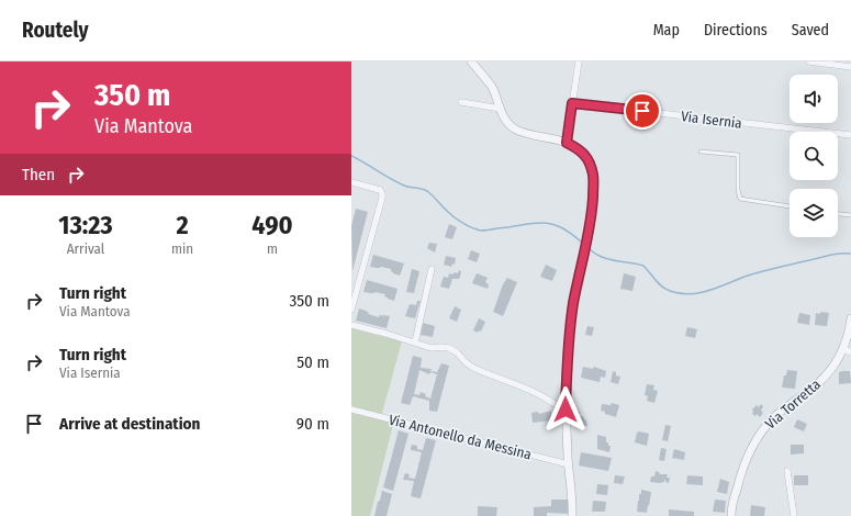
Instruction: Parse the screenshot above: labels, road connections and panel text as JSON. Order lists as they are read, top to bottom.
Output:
{
  "streets": {
    "street": ["Via Isernia", "Via Torretta", "Via Antonello da Messina"]
  },
  "page": {
    "header": "Routely",
    "nav": ["Map", "Directions", "Saved"],
    "turn": ["350 m", "Via Mantova"],
    "then": "Then",
    "eta": [
      "13:23",
      "Arrival",
      "2",
      "min",
      "490",
      "m"
    ],
    "list": [
      {
        "name": "Turn right",
        "note": "Via Mantova",
        "value": "350 m"
      },
      {
        "name": "Turn right",
        "note": "Via Isernia",
        "value": "50 m"
      },
      {
        "name": "Arrive at destination",
        "value": "90 m"
      }
    ]
  }
}
